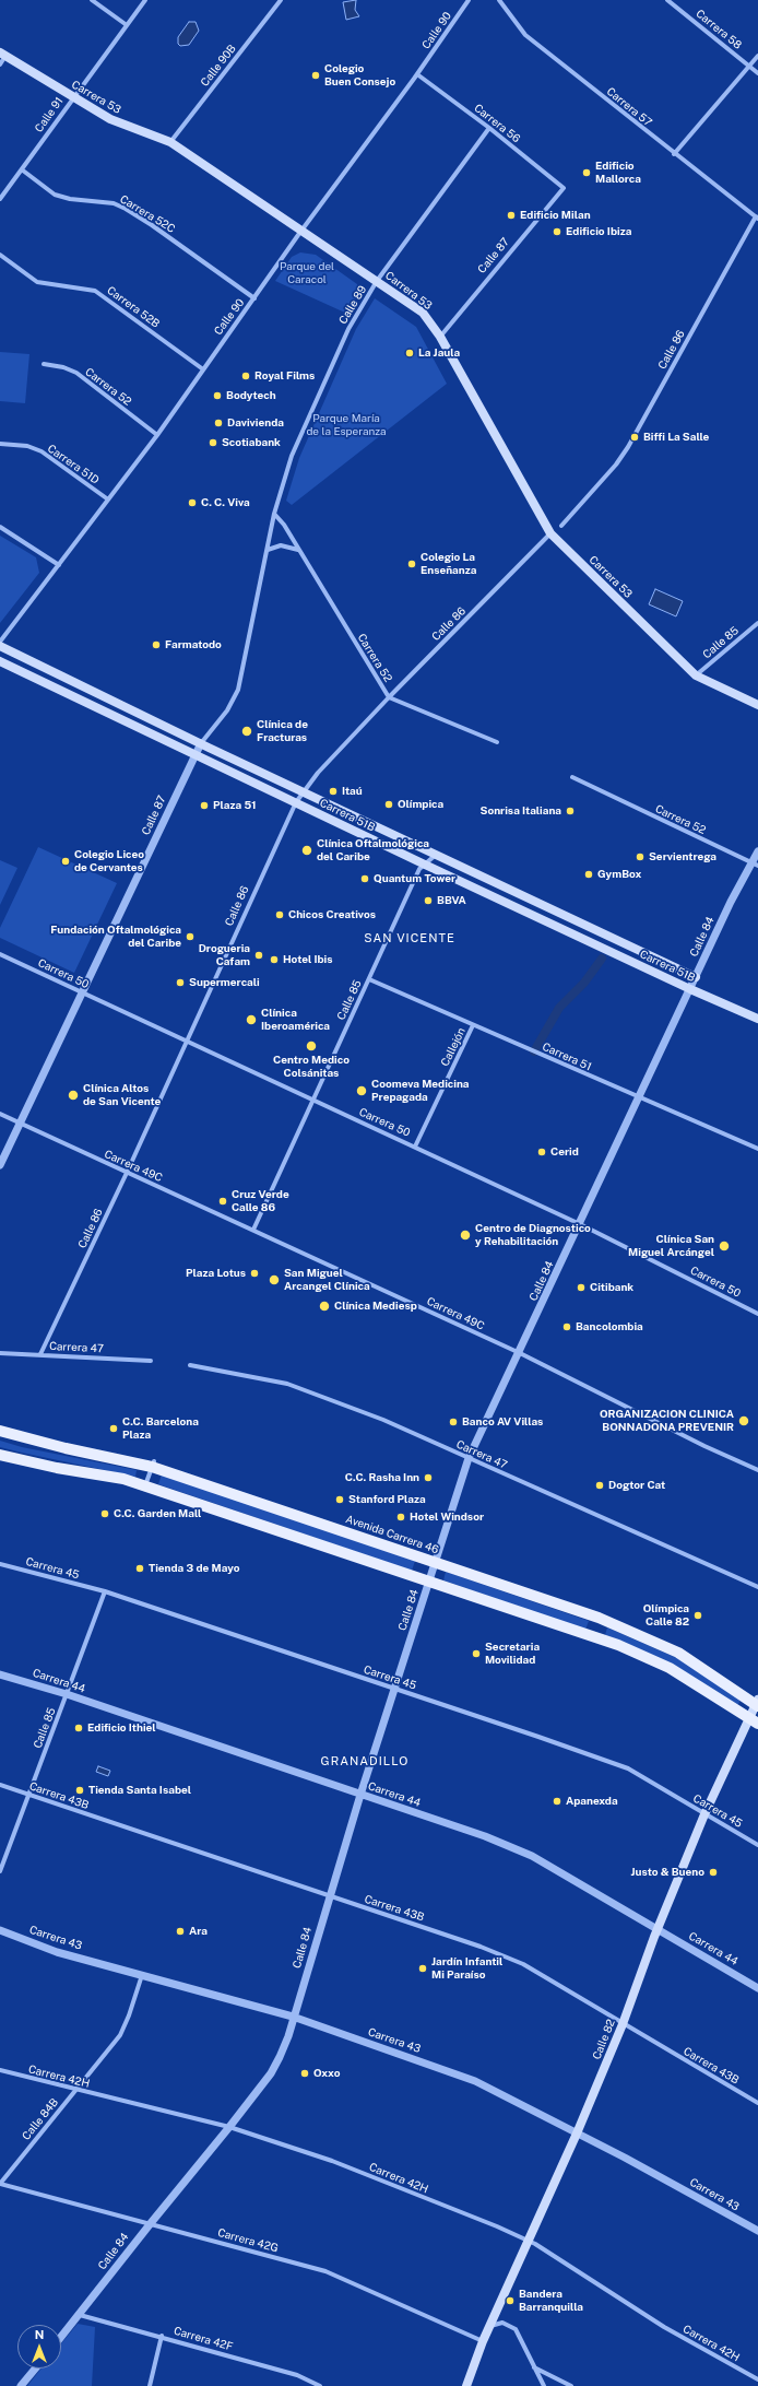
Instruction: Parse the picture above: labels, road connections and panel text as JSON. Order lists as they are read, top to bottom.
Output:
{
  "streets": {
    "main road": [
      "Carrera 53",
      "Carrera 51B",
      "Avenida Carrera 46",
      "Calle 82"
    ],
    "street": [
      "Carrera 58",
      "Calle 90",
      "Calle 90B",
      "Carrera 57",
      "Calle 91",
      "Carrera 56",
      "Carrera 52C",
      "Calle 87",
      "Calle 89",
      "Carrera 52B",
      "Calle 86",
      "Carrera 52",
      "Carrera 51D",
      "Calle 85",
      "Calle 84",
      "Carrera 50",
      "Callejón",
      "Carrera 51",
      "Carrera 49C",
      "Carrera 47",
      "Carrera 45",
      "Carrera 44",
      "Carrera 43B",
      "Carrera 43",
      "Carrera 42H",
      "Calle 84B",
      "Carrera 42G",
      "Carrera 42F"
    ]
  },
  "crossings": [
    ["Calle 90", "Carrera 53"],
    ["Calle 90", "Carrera 56"],
    ["Calle 90", "Carrera 52C"],
    ["Calle 90", "Carrera 52B"],
    ["Calle 90", "Carrera 52"],
    ["Calle 90", "Carrera 51D"],
    ["Calle 90B", "Carrera 53"],
    ["Carrera 53", "Calle 91"],
    ["Carrera 53", "Calle 87"],
    ["Carrera 53", "Calle 89"],
    ["Carrera 53", "Calle 86"],
    ["Carrera 53", "Calle 85"],
    ["Carrera 57", "Calle 86"],
    ["Calle 91", "Carrera 52C"],
    ["Carrera 56", "Calle 87"],
    ["Carrera 56", "Calle 89"],
    ["Calle 87", "Calle 89"],
    ["Calle 87", "Carrera 52"],
    ["Calle 87", "Carrera 51B"],
    ["Calle 87", "Carrera 50"],
    ["Calle 87", "Carrera 49C"],
    ["Calle 89", "Carrera 52"],
    ["Calle 86", "Carrera 52"],
    ["Calle 86", "Carrera 51B"],
    ["Calle 86", "Carrera 50"],
    ["Calle 86", "Carrera 49C"],
    ["Calle 86", "Carrera 47"],
    ["Carrera 52", "Calle 84"],
    ["Calle 85", "Carrera 51B"],
    ["Calle 85", "Carrera 50"],
    ["Calle 85", "Carrera 51"],
    ["Calle 85", "Carrera 49C"],
    ["Calle 85", "Carrera 45"],
    ["Calle 85", "Carrera 44"],
    ["Calle 85", "Carrera 43B"],
    ["Carrera 51B", "Calle 84"],
    ["Calle 84", "Carrera 50"],
    ["Calle 84", "Carrera 51"],
    ["Calle 84", "Carrera 49C"],
    ["Calle 84", "Carrera 47"],
    ["Calle 84", "Avenida Carrera 46"],
    ["Calle 84", "Carrera 45"],
    ["Calle 84", "Carrera 44"],
    ["Calle 84", "Carrera 43B"],
    ["Calle 84", "Carrera 43"],
    ["Calle 84", "Carrera 42H"],
    ["Calle 84", "Carrera 42G"],
    ["Calle 84", "Carrera 42F"],
    ["Carrera 50", "Callejón"],
    ["Callejón", "Carrera 51"],
    ["Avenida Carrera 46", "Calle 82"],
    ["Carrera 45", "Calle 82"],
    ["Carrera 44", "Calle 82"],
    ["Carrera 43B", "Calle 82"],
    ["Carrera 43", "Calle 82"],
    ["Carrera 43", "Calle 84B"],
    ["Calle 82", "Carrera 42H"],
    ["Calle 82", "Carrera 42G"],
    ["Carrera 42H", "Calle 84B"],
    ["Calle 84B", "Carrera 42G"]
  ],
  "districts": ["SAN VICENTE", "GRANADILLO"],
  "parks": ["Parque del Caracol", "Parque María de la Esperanza"],
  "places": [
    "Colegio Buen Consejo",
    "Edificio Mallorca",
    "Edificio Milan",
    "Edificio Ibiza",
    "La Jaula",
    "Royal Films",
    "Bodytech",
    "Davivienda",
    "Biffi La Salle",
    "Scotiabank",
    "C. C. Viva",
    "Colegio La Enseñanza",
    "Farmatodo",
    "Clínica de Fracturas",
    "Itaú",
    "Olímpica",
    "Plaza 51",
    "Sonrisa Italiana",
    "Clínica Oftalmológica del Caribe",
    "Servientrega",
    "Colegio Liceo de Cervantes",
    "GymBox",
    "Quantum Tower",
    "BBVA",
    "Chicos Creativos",
    "Fundación Oftalmológica del Caribe",
    "Drogueria Cafam",
    "Hotel Ibis",
    "Supermercali",
    "Clínica Iberoamérica",
    "Centro Medico Colsánitas",
    "Coomeva Medicina Prepagada",
    "Clínica Altos de San Vicente",
    "Cerid",
    "Cruz Verde Calle 86",
    "Centro de Diagnostico y Rehabilitación",
    "Clínica San Miguel Arcángel",
    "Plaza Lotus",
    "San Miguel Arcangel Clínica",
    "Citibank",
    "Clínica Mediesp",
    "Bancolombia",
    "ORGANIZACION CLINICA BONNADONA PREVENIR",
    "Banco AV Villas",
    "C.C. Barcelona Plaza",
    "C.C. Rasha Inn",
    "Dogtor Cat",
    "Stanford Plaza",
    "C.C. Garden Mall",
    "Hotel Windsor",
    "Tienda 3 de Mayo",
    "Olímpica Calle 82",
    "Secretaria Movilidad",
    "Edificio Ithiel",
    "Tienda Santa Isabel",
    "Apanexda",
    "Justo & Bueno",
    "Ara",
    "Jardín Infantil Mi Paraíso",
    "Oxxo",
    "Bandera Barranquilla"
  ],
  "north": "top"
}
